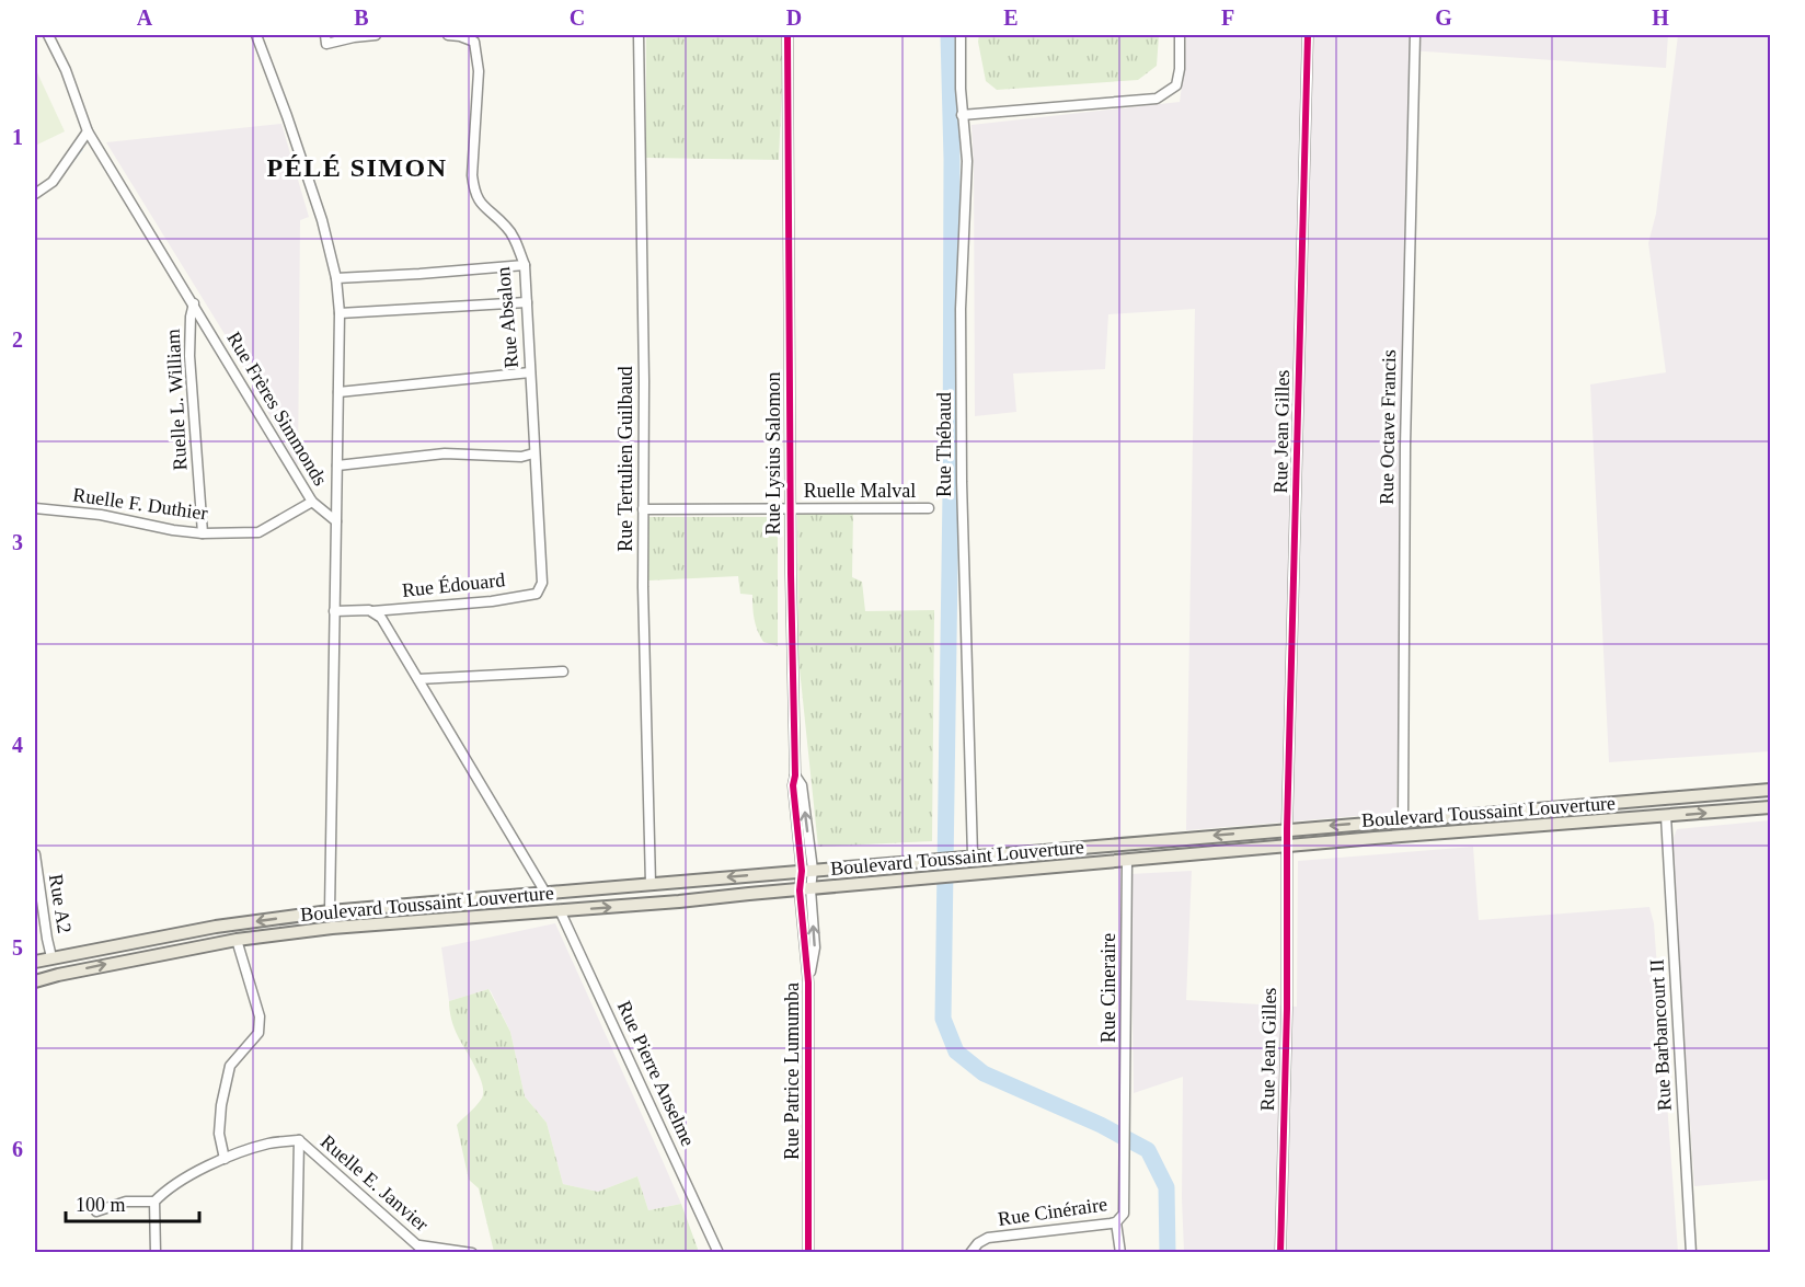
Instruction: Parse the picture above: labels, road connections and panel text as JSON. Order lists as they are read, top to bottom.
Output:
{
  "streets": {
    "main road": ["Boulevard Toussaint Louverture"],
    "street": [
      "Rue Absalon",
      "Ruelle L. William",
      "Rue Frères Simmonds",
      "Rue Octave Francis",
      "Rue Jean Gilles",
      "Rue Thébaud",
      "Rue Lysius Salomon",
      "Rue Tertulien Guilbaud",
      "Ruelle Malval",
      "Ruelle F. Duthier",
      "Rue Édouard",
      "Rue A2",
      "Rue Cineraire",
      "Rue Barbancourt II",
      "Rue Patrice Lumumba",
      "Rue Pierre Anselme",
      "Ruelle E. Janvier",
      "Rue Cinéraire"
    ]
  },
  "crossings": [
    ["Rue Absalon", "Rue Édouard"],
    ["Ruelle L. William", "Rue Frères Simmonds"],
    ["Ruelle L. William", "Ruelle F. Duthier"],
    ["Rue Frères Simmonds", "Ruelle F. Duthier"],
    ["Rue Octave Francis", "Boulevard Toussaint Louverture"],
    ["Rue Jean Gilles", "Boulevard Toussaint Louverture"],
    ["Rue Thébaud", "Boulevard Toussaint Louverture"],
    ["Rue Lysius Salomon", "Ruelle Malval"],
    ["Rue Lysius Salomon", "Boulevard Toussaint Louverture"],
    ["Rue Lysius Salomon", "Rue Patrice Lumumba"],
    ["Rue Tertulien Guilbaud", "Ruelle Malval"],
    ["Rue Tertulien Guilbaud", "Boulevard Toussaint Louverture"],
    ["Boulevard Toussaint Louverture", "Rue A2"],
    ["Boulevard Toussaint Louverture", "Rue Cineraire"],
    ["Boulevard Toussaint Louverture", "Rue Barbancourt II"],
    ["Boulevard Toussaint Louverture", "Rue Patrice Lumumba"],
    ["Boulevard Toussaint Louverture", "Rue Pierre Anselme"],
    ["Rue Cineraire", "Rue Cinéraire"]
  ],
  "districts": ["PÉLÉ SIMON"],
  "scale_bar": "100 m",
  "grid": {
    "columns": [
      "A",
      "B",
      "C",
      "D",
      "E",
      "F",
      "G",
      "H"
    ],
    "rows": [
      "1",
      "2",
      "3",
      "4",
      "5",
      "6"
    ]
  }
}
